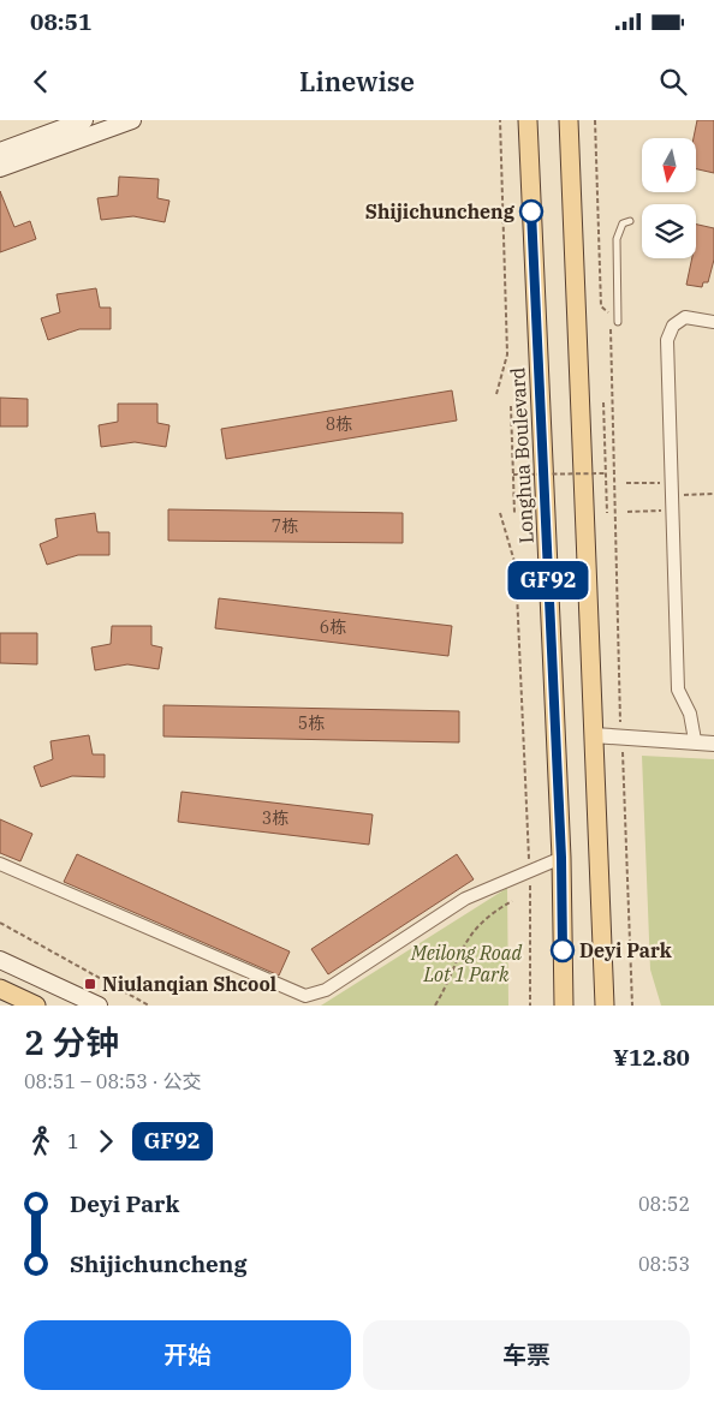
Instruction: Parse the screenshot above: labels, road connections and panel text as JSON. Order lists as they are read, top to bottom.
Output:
{
  "streets": {
    "main road": ["Longhua Boulevard"]
  },
  "parks": ["Meilong Road Lot 1 Park"],
  "places": {
    "other": ["Shijichuncheng", "Deyi Park"],
    "transit": ["Niulanqian Shcool"]
  },
  "lines": ["bus line GF92"],
  "house_numbers": [
    "8栋",
    "7栋",
    "6栋",
    "5栋",
    "3栋"
  ],
  "north": "bottom",
  "page": {
    "status": "08:51",
    "header": "Linewise",
    "on_map": "GF92",
    "heading": ["2 分钟", "08:51 – 08:53 · 公交", "¥12.80"],
    "legs": ["1", "GF92"],
    "list": [
      {
        "name": "Deyi Park",
        "value": "08:52"
      },
      {
        "name": "Shijichuncheng",
        "value": "08:53"
      }
    ],
    "buttons": ["开始", "车票"]
  }
}
